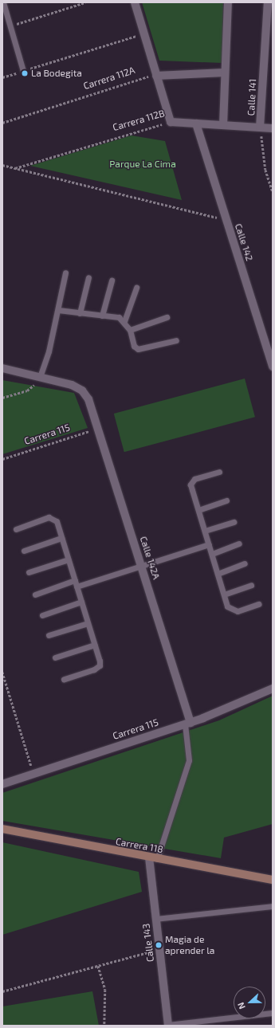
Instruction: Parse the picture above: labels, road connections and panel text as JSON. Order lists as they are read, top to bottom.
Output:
{
  "streets": {
    "main road": ["Carrera 118"],
    "street": [
      "Calle 141",
      "Carrera 112B",
      "Calle 142",
      "Carrera 115",
      "Calle 142A",
      "Calle 143"
    ],
    "path": ["Carrera 112A"]
  },
  "crossings": [
    ["Calle 141", "Carrera 112B"],
    ["Carrera 112B", "Calle 142"],
    ["Carrera 115", "Calle 142A"],
    ["Carrera 118", "Calle 143"]
  ],
  "parks": ["Parque La Cima"],
  "places": ["La Bodegita", "Magia de aprender la"],
  "north": "left"
}
